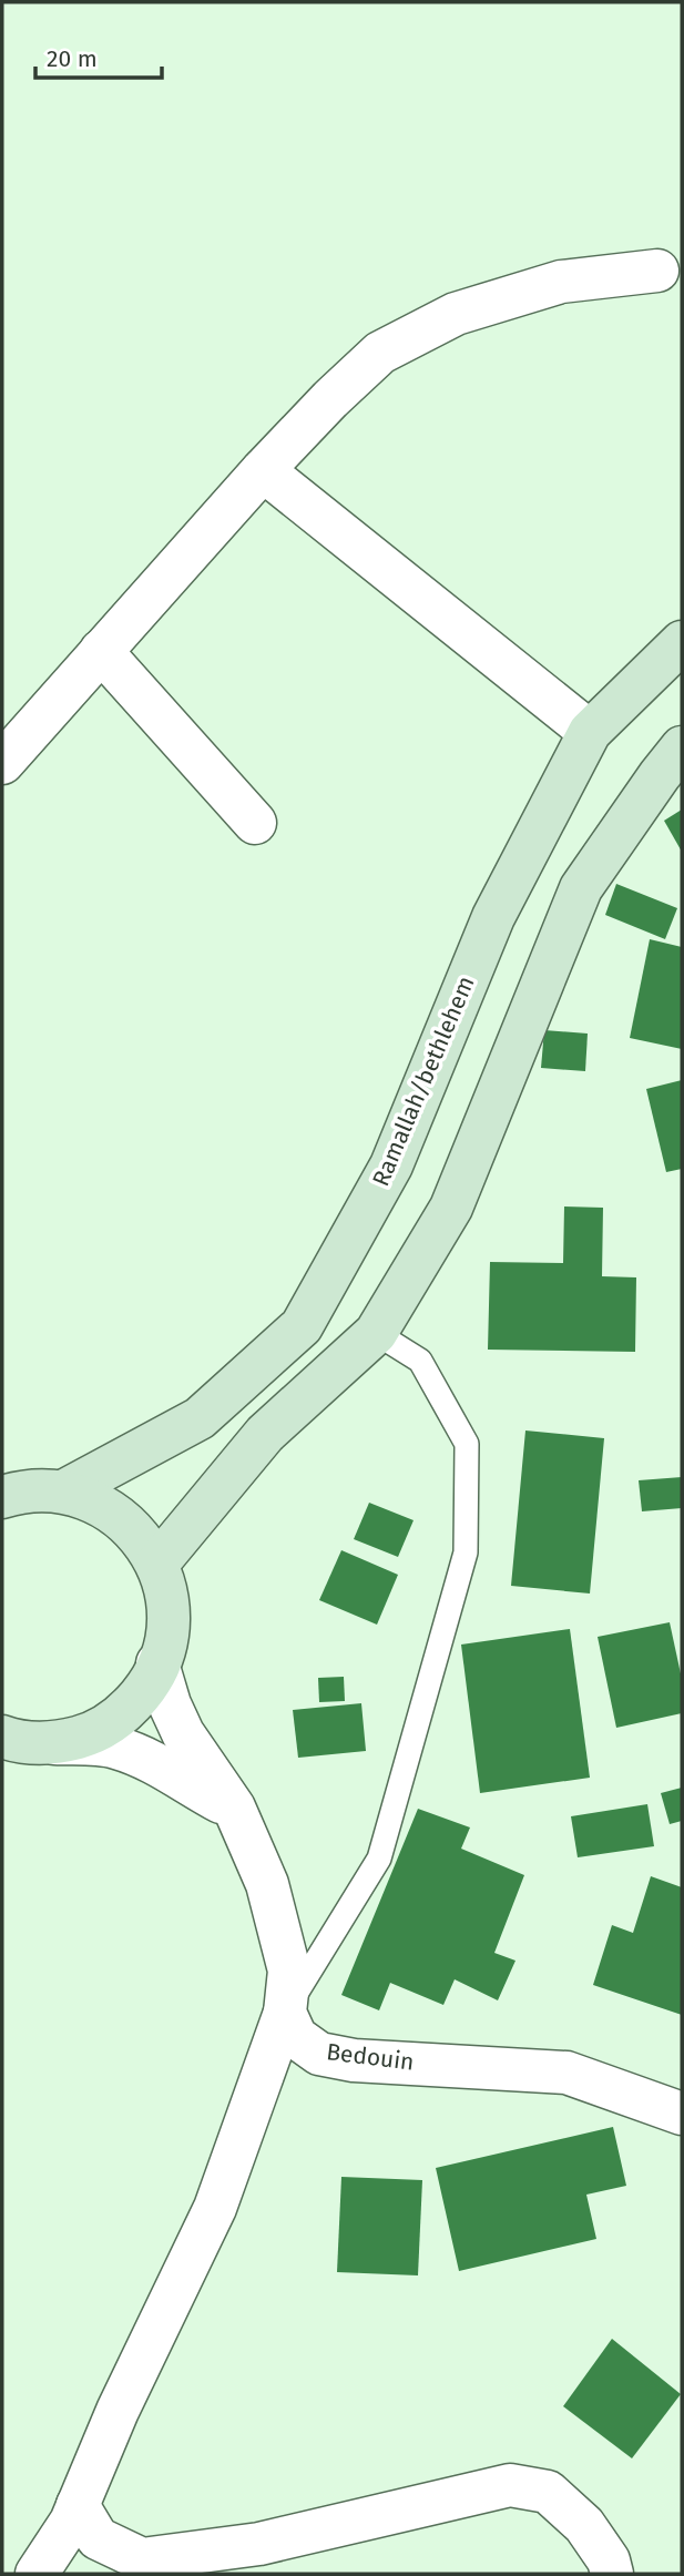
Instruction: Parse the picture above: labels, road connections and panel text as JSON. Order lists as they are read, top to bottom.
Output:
{
  "streets": {
    "main road": ["Ramallah/bethlehem"],
    "street": ["Bedouin"]
  },
  "scale_bar": "20 m"
}
